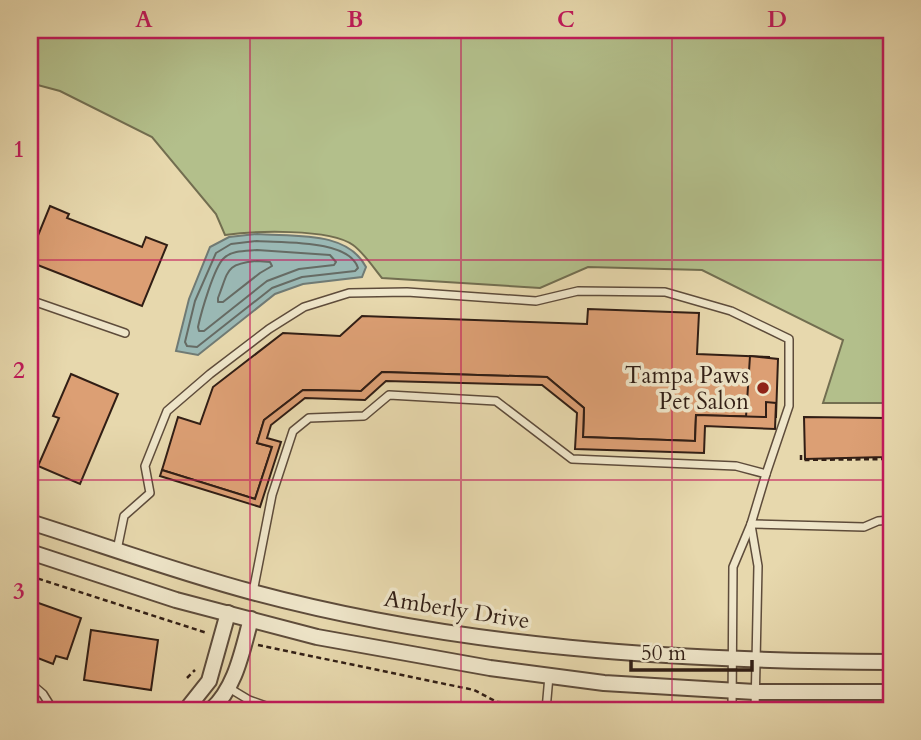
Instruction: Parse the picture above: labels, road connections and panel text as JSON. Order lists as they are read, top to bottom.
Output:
{
  "streets": {
    "street": ["Amberly Drive"]
  },
  "places": ["Tampa Paws Pet Salon"],
  "scale_bar": "50 m",
  "grid": {
    "columns": [
      "A",
      "B",
      "C",
      "D"
    ],
    "rows": ["1", "2", "3"]
  }
}
